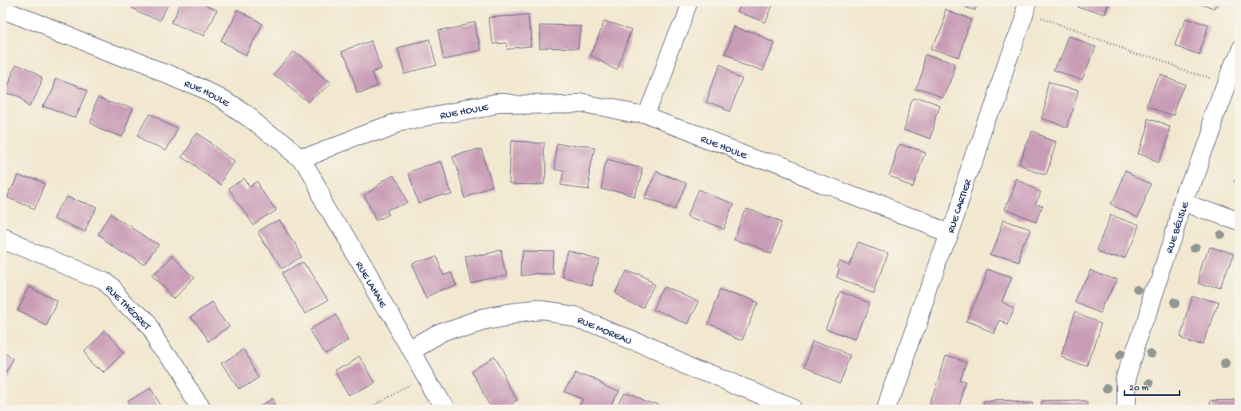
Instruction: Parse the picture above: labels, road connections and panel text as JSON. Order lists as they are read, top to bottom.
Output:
{
  "streets": {
    "street": [
      "RUE HOULE",
      "RUE CARTIER",
      "RUE BÉLISLE",
      "RUE LAHAIE",
      "RUE THÉORET",
      "RUE MOREAU"
    ]
  },
  "crossings": [
    ["RUE HOULE", "RUE CARTIER"],
    ["RUE HOULE", "RUE LAHAIE"],
    ["RUE LAHAIE", "RUE MOREAU"]
  ],
  "scale_bar": "20 m"
}
